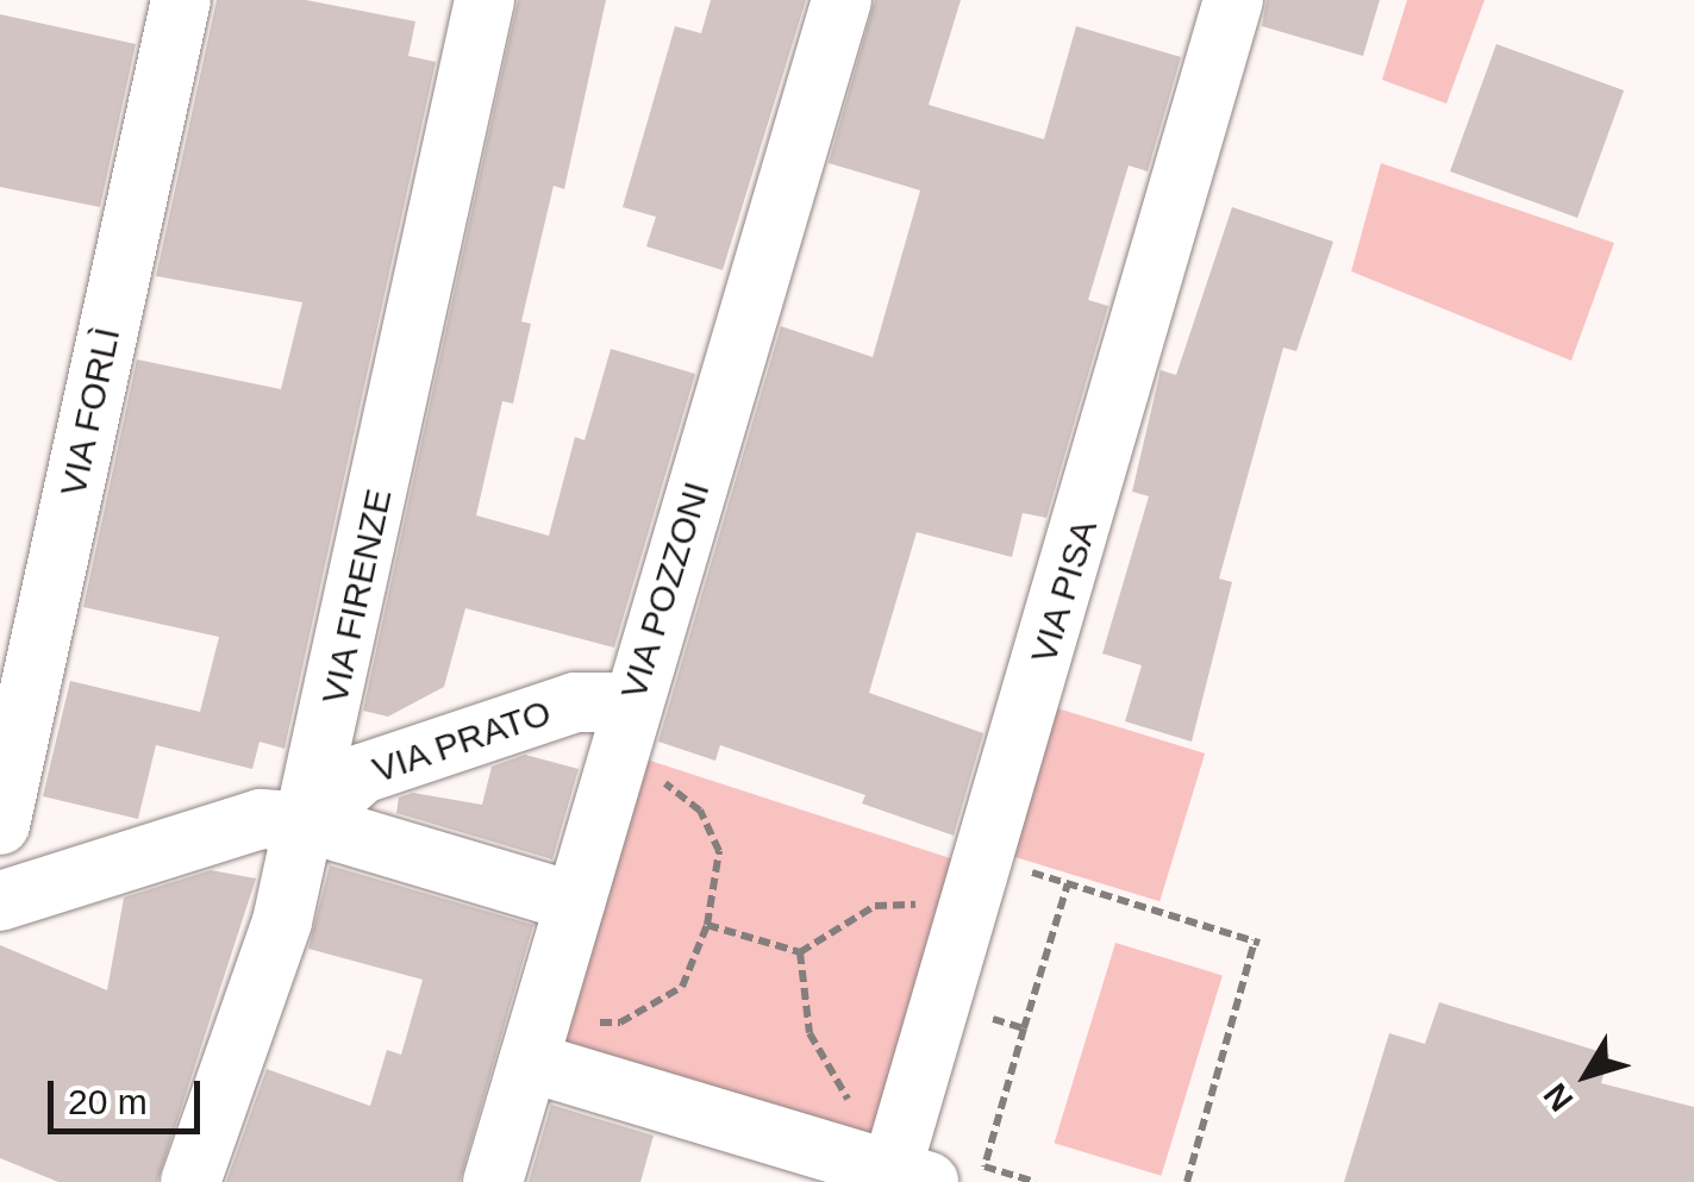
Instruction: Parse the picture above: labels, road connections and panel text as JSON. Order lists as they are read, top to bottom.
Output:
{
  "streets": {
    "street": [
      "VIA FORLÌ",
      "VIA POZZONI",
      "VIA PISA",
      "VIA FIRENZE",
      "VIA PRATO"
    ]
  },
  "crossings": [
    ["VIA POZZONI", "VIA PRATO"],
    ["VIA FIRENZE", "VIA PRATO"]
  ],
  "scale_bar": "20 m",
  "north": "bottom left"
}
